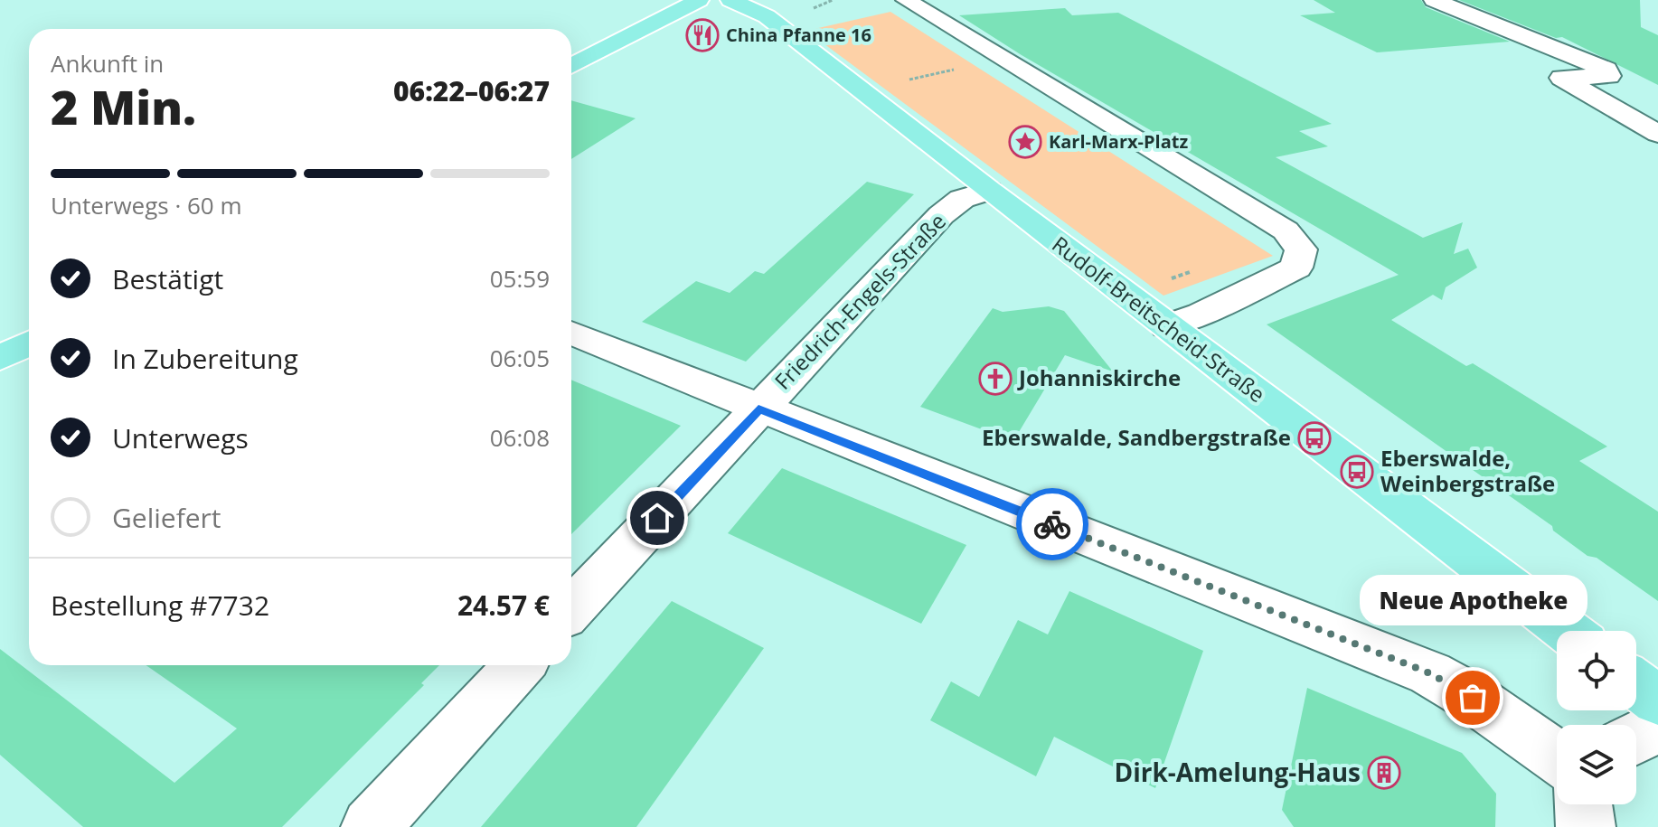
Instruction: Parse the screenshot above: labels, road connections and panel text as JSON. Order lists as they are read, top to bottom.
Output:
{
  "streets": {
    "main road": ["Rudolf-Breitscheid-Straße"],
    "street": ["Friedrich-Engels-Straße"]
  },
  "crossings": [
    ["Friedrich-Engels-Straße", "Rudolf-Breitscheid-Straße"]
  ],
  "places": {
    "restaurant": ["China Pfanne 16"],
    "place": ["Karl-Marx-Platz"],
    "church": ["Johanniskirche"],
    "bus stop": ["Eberswalde, Sandbergstraße", "Eberswalde, Weinbergstraße"],
    "other": ["Neue Apotheke"],
    "building": ["Dirk-Amelung-Haus"]
  },
  "page": {
    "heading": ["2 Min.", "Ankunft in", "06:22–06:27"],
    "panel": ["Bestellung #7732", "24.57 €"],
    "bar": "Unterwegs · 60 m",
    "list": [
      ["Bestätigt", "05:59"],
      ["In Zubereitung", "06:05"],
      ["Unterwegs", "06:08"],
      "Geliefert"
    ],
    "bubble": "Neue Apotheke"
  }
}
